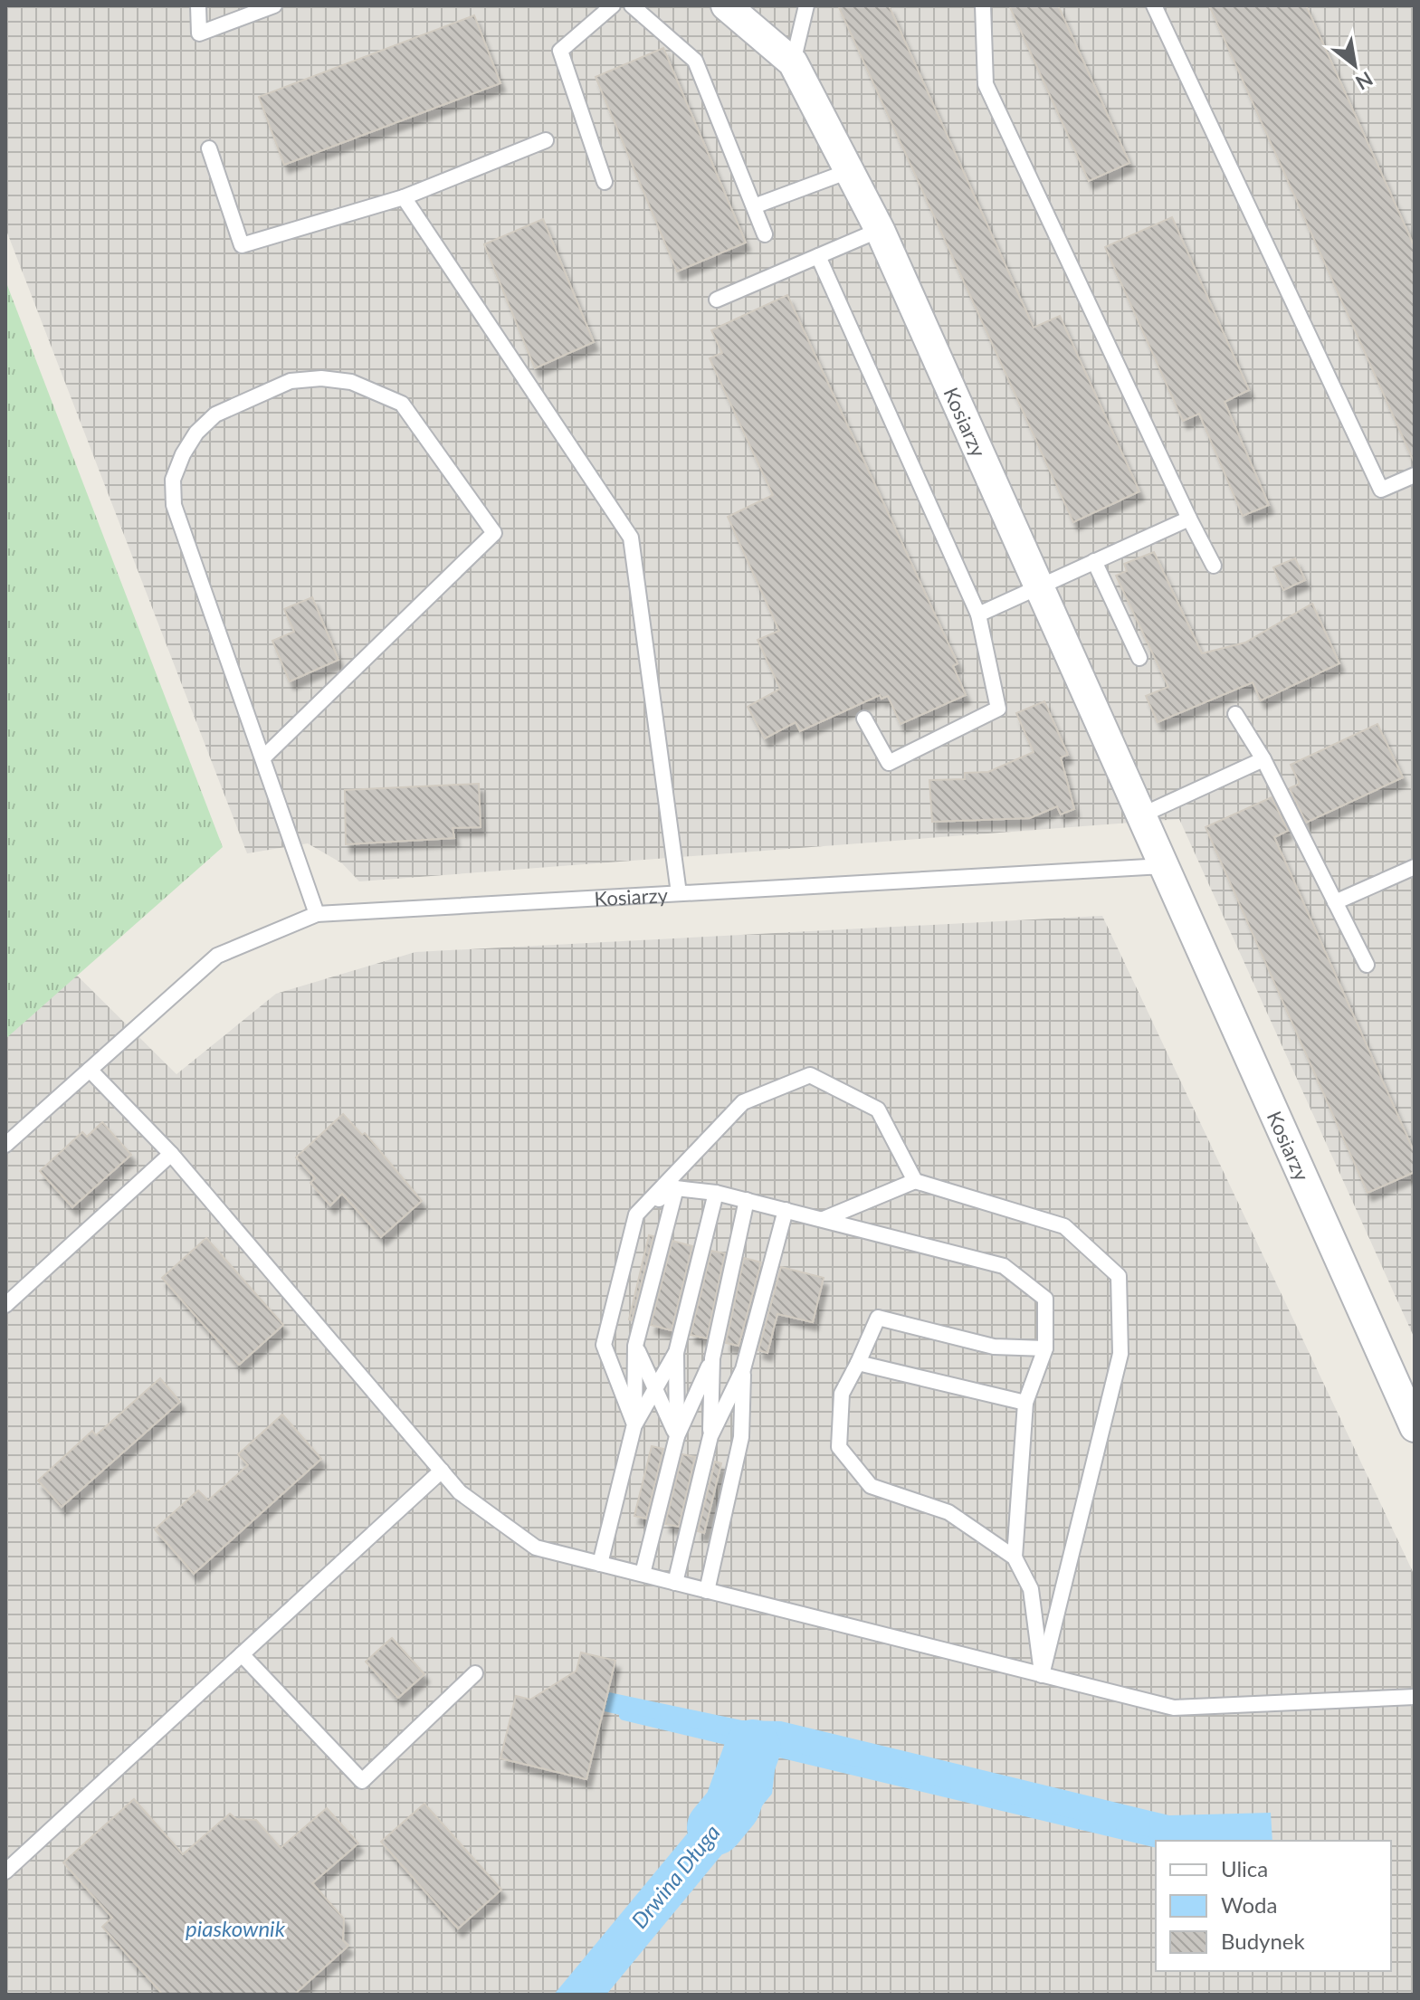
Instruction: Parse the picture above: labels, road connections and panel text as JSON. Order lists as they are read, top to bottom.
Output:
{
  "streets": {
    "street": ["Kosiarzy"]
  },
  "water": ["Drwina Długa", "piaskownik"],
  "legend": ["Ulica", "Woda", "Budynek"],
  "north": "bottom right"
}
